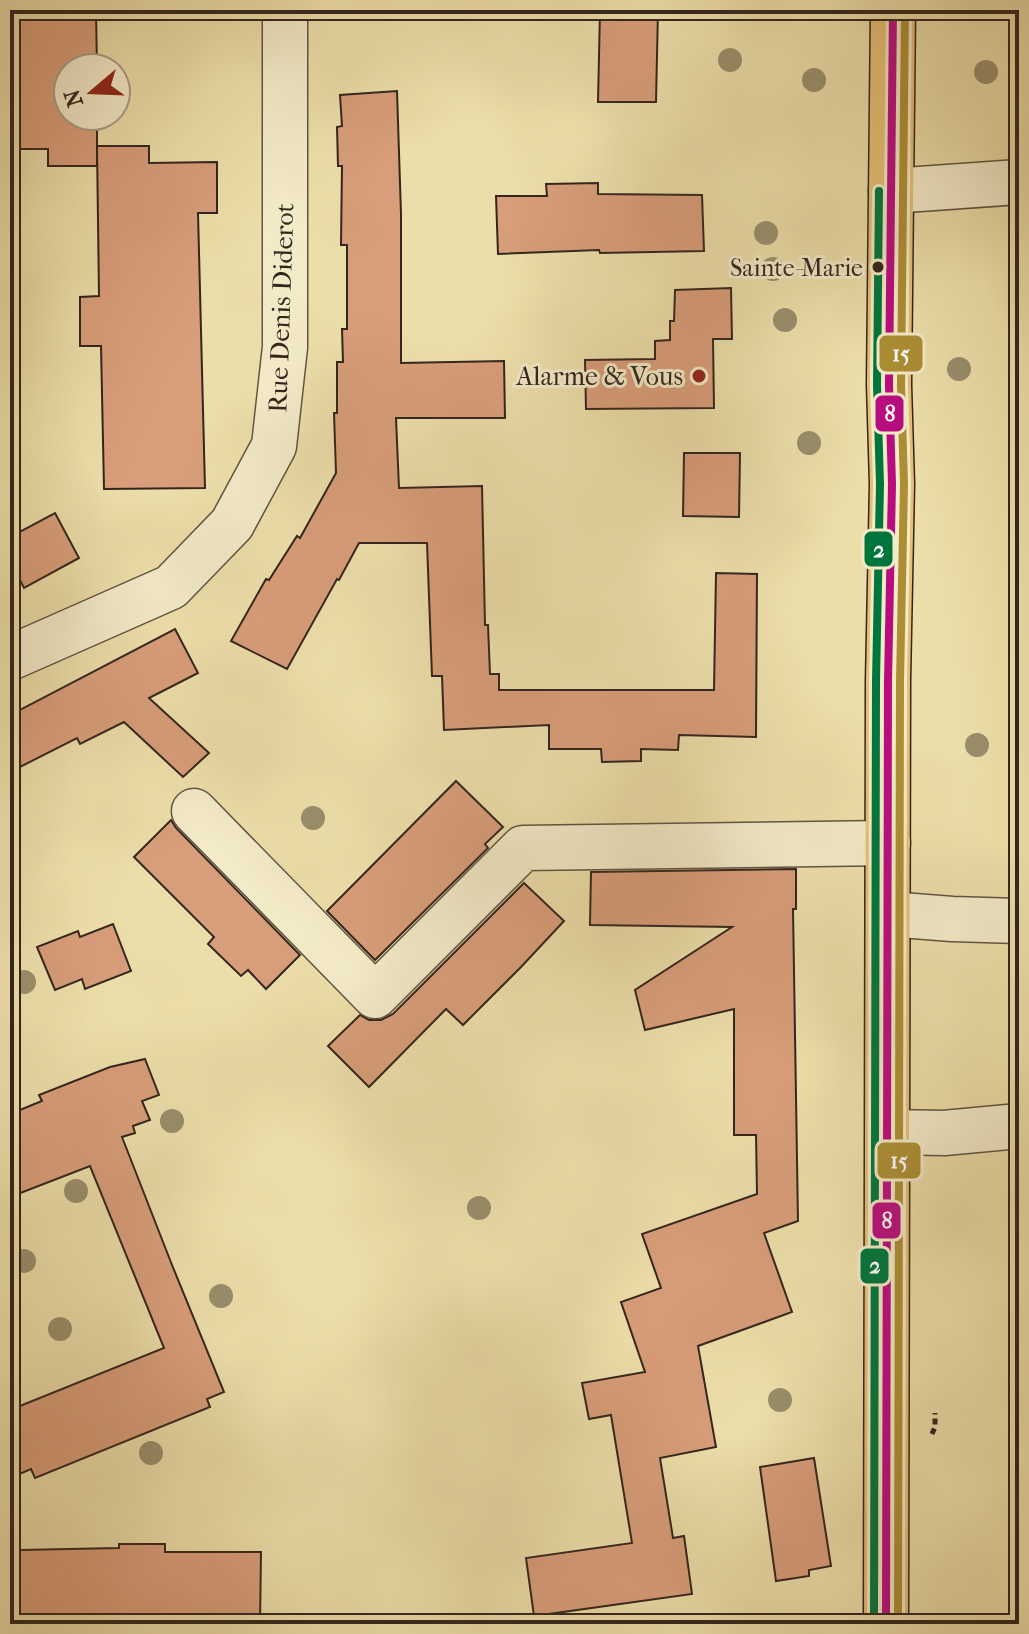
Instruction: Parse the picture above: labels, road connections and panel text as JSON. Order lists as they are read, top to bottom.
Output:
{
  "streets": {
    "street": ["Rue Denis Diderot"]
  },
  "places": ["Sainte-Marie", "Alarme & Vous"],
  "lines": ["transit line 8", "transit line 15", "transit line 2"],
  "north": "left"
}
